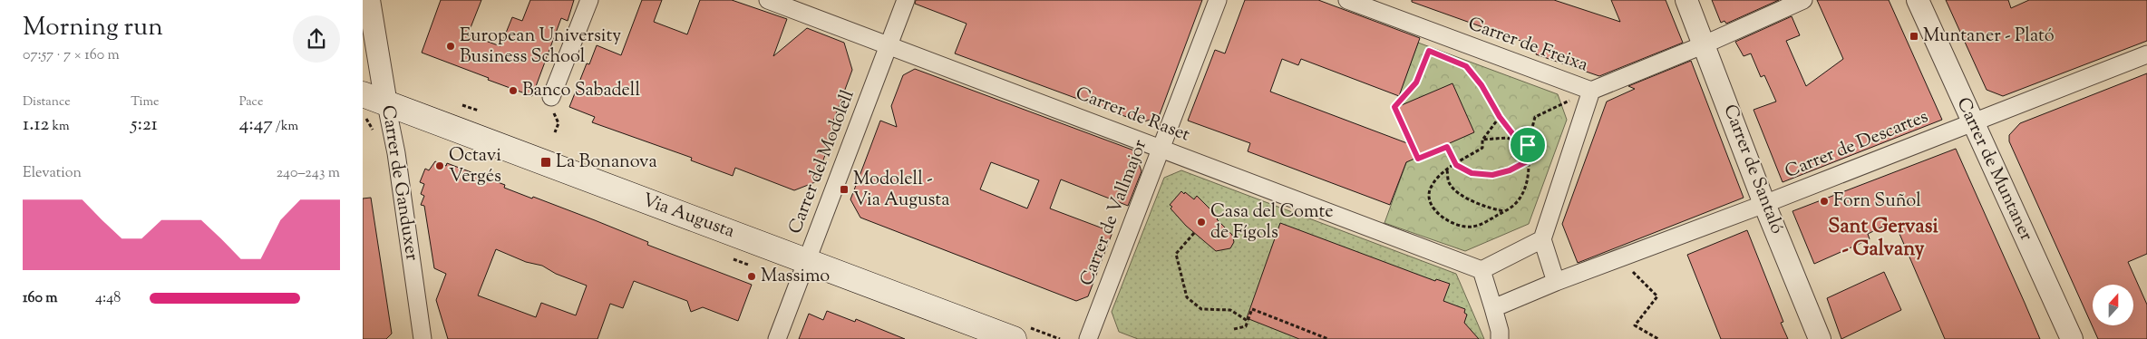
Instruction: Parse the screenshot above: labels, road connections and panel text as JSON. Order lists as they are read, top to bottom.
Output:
{
  "streets": {
    "main road": ["Via Augusta"],
    "street": [
      "Carrer de Freixa",
      "Carrer de Raset",
      "Carrer de Descartes",
      "Carrer del Modolell",
      "Carrer de Santaló",
      "Carrer de Muntaner",
      "Carrer de Ganduxer",
      "Carrer de Vallmajor"
    ]
  },
  "crossings": [
    ["Carrer de Raset", "Carrer del Modolell"],
    ["Carrer de Raset", "Carrer de Vallmajor"],
    ["Carrer de Descartes", "Carrer de Santaló"],
    ["Carrer de Descartes", "Carrer de Muntaner"],
    ["Carrer del Modolell", "Via Augusta"],
    ["Carrer de Ganduxer", "Via Augusta"]
  ],
  "districts": ["Sant Gervasi - Galvany"],
  "places": {
    "transit": ["Muntaner - Plató", "La Bonanova", "Modolell - Via Augusta"],
    "other": [
      "European University Business School",
      "Banco Sabadell",
      "Octavi Vergés",
      "Forn Suñol",
      "Casa del Comte de Fígols",
      "Massimo"
    ]
  },
  "north": "top",
  "page": {
    "heading": ["Morning run", "07:57 · 7 × 160 m"],
    "stats": [
      ["Distance", "1.12 km"],
      ["Time", "5:21"],
      ["Pace", "4:47 /km"]
    ],
    "chart": ["Elevation", "240–243 m"],
    "list": [
      {
        "name": "160 m",
        "note": "4:48"
      }
    ]
  }
}
